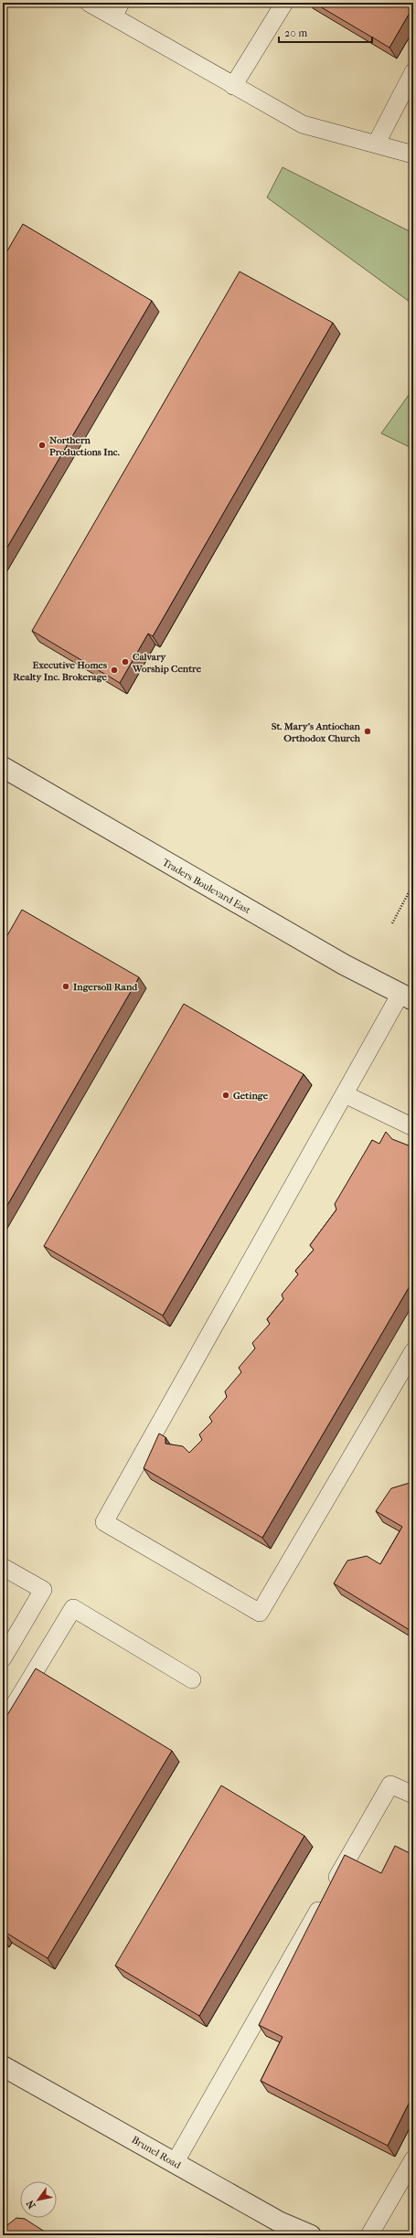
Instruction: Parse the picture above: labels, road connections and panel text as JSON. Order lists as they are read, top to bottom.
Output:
{
  "streets": {
    "street": ["Traders Boulevard East", "Brunel Road"]
  },
  "places": [
    "Northern Productions Inc.",
    "Calvary Worship Centre",
    "Executive Homes Realty Inc. Brokerage",
    "St. Mary’s Antiochan Orthodox Church",
    "Ingersoll Rand",
    "Getinge"
  ],
  "scale_bar": "20 m",
  "north": "bottom left"
}
